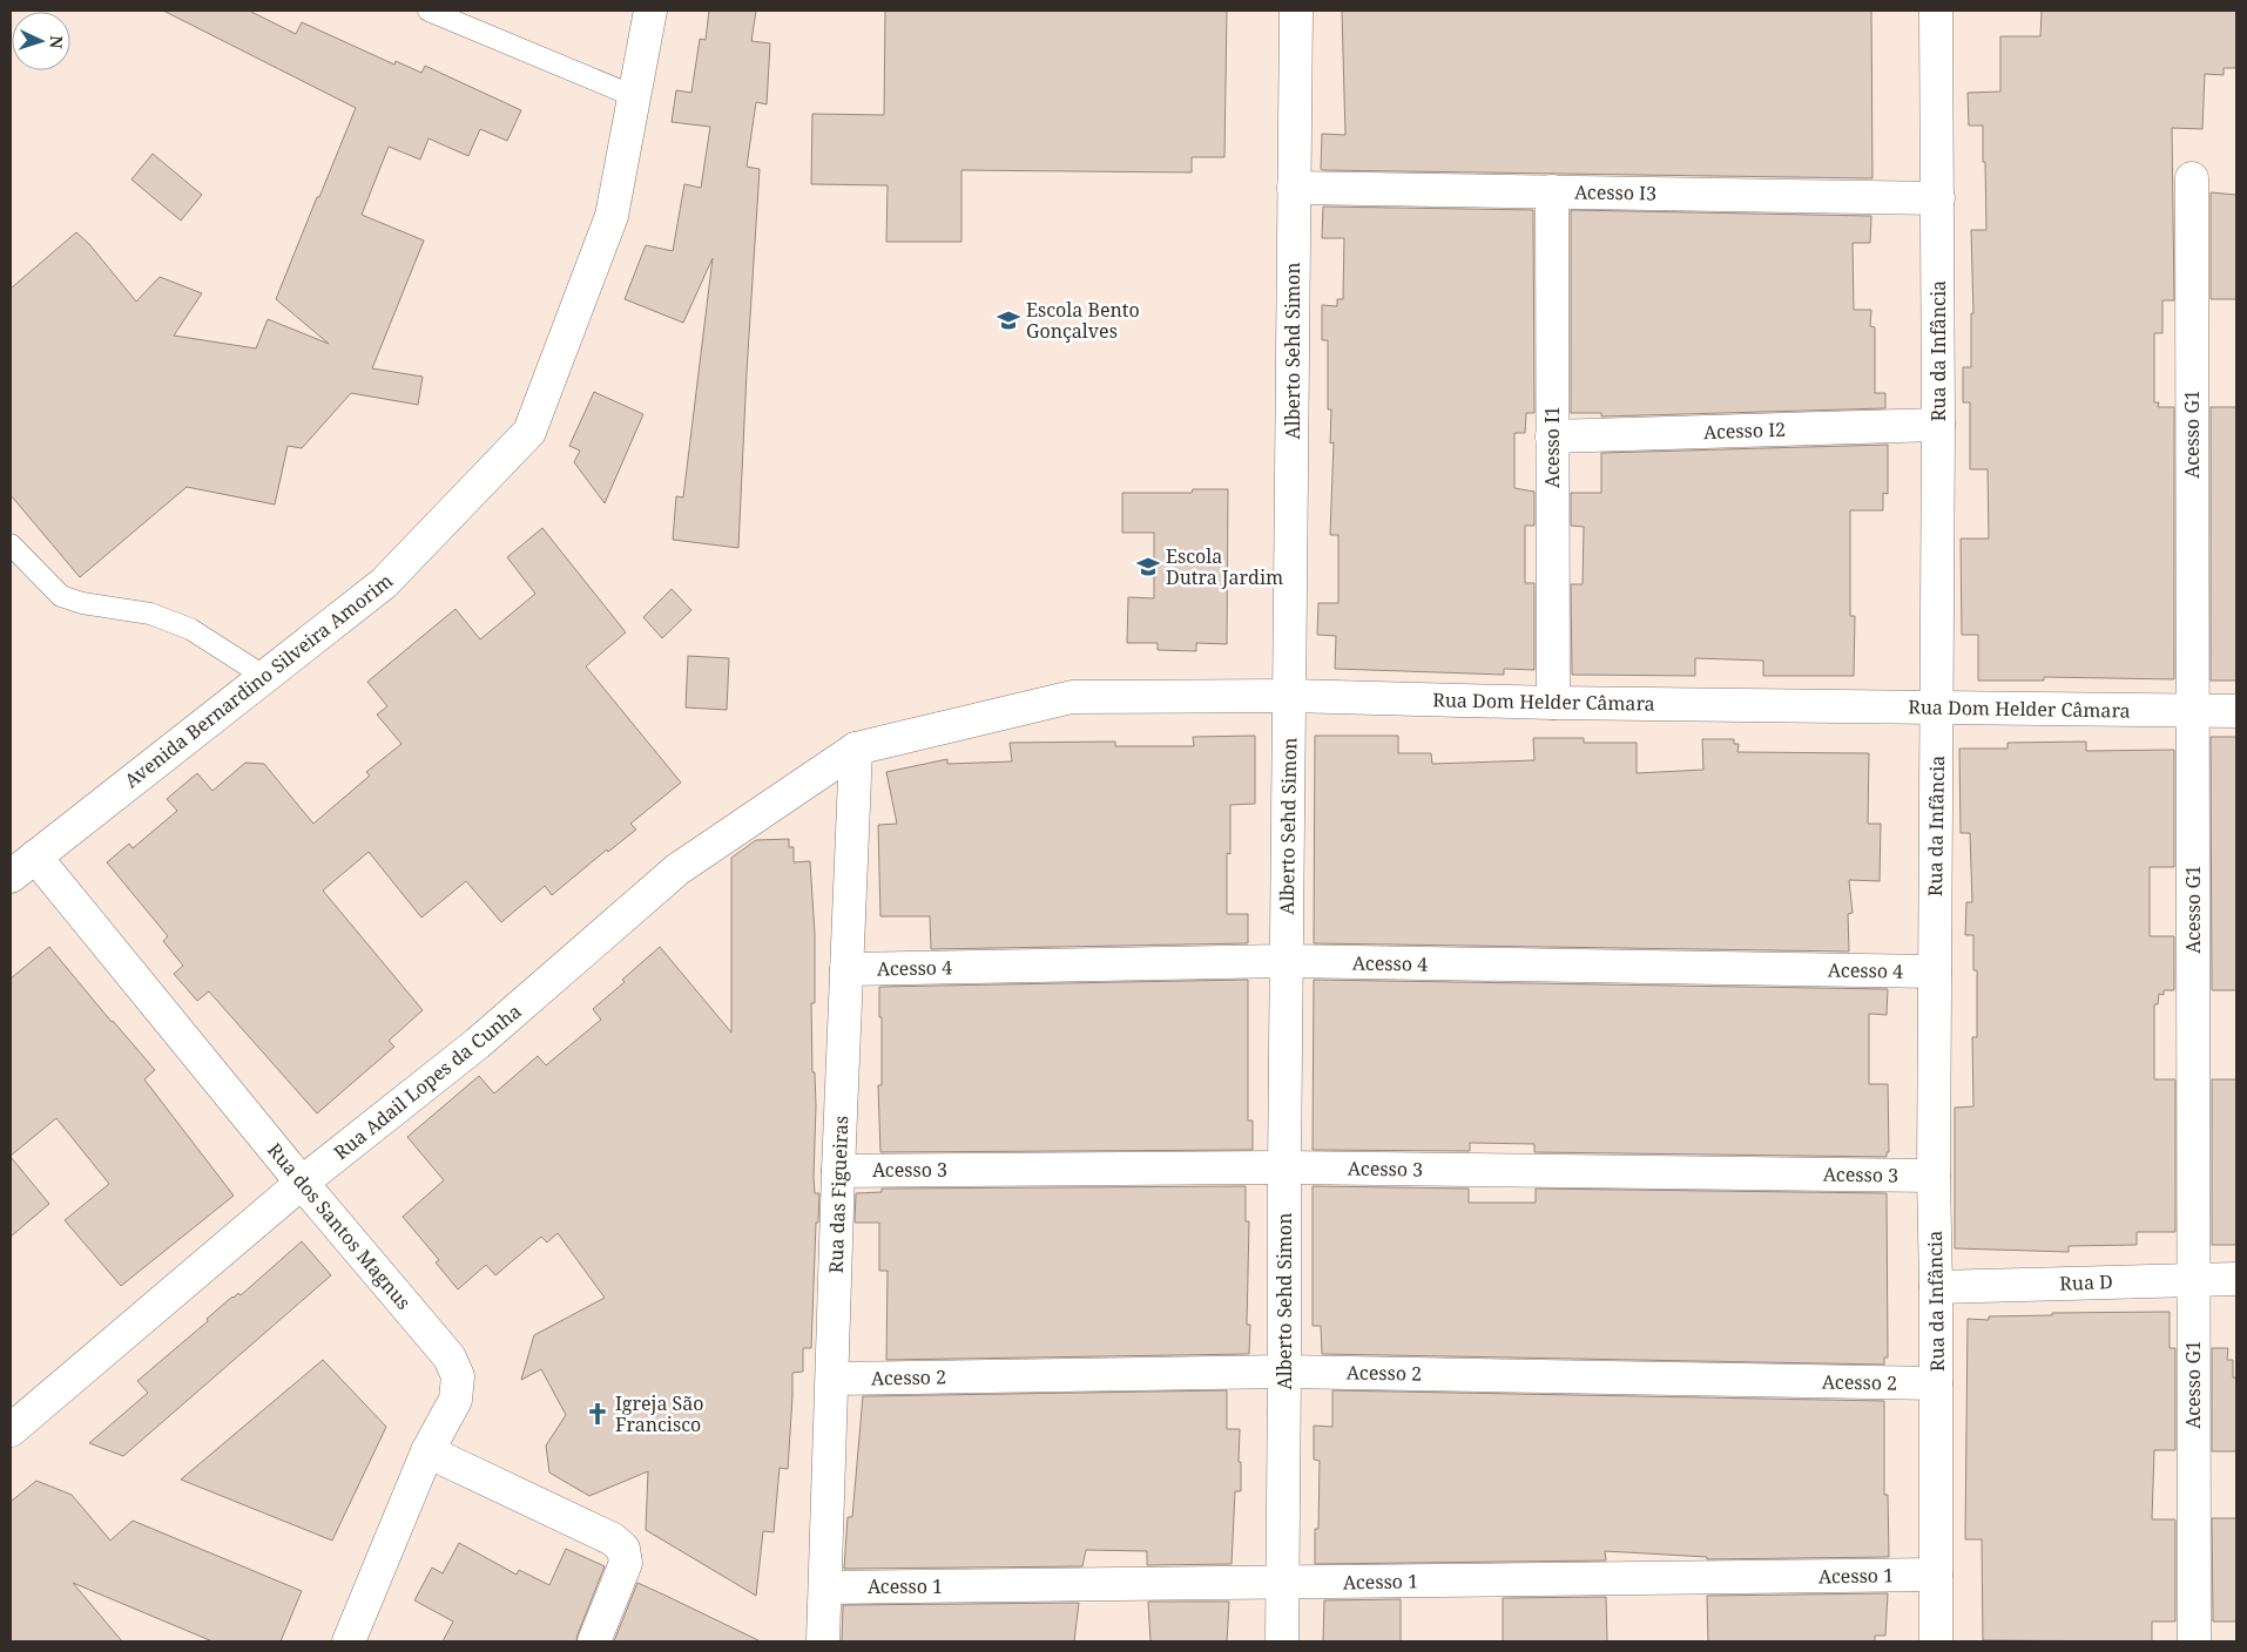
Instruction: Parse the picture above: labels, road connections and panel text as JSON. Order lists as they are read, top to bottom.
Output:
{
  "streets": {
    "street": [
      "Acesso I3",
      "Alberto Sehd Simon",
      "Rua da Infância",
      "Acesso I2",
      "Acesso G1",
      "Acesso I1",
      "Avenida Bernardino Silveira Amorim",
      "Rua Dom Helder Câmara",
      "Acesso 4",
      "Rua Adail Lopes da Cunha",
      "Acesso 3",
      "Rua das Figueiras",
      "Rua dos Santos Magnus",
      "Rua D",
      "Acesso 2",
      "Acesso 1"
    ]
  },
  "crossings": [
    ["Acesso I3", "Alberto Sehd Simon"],
    ["Acesso I3", "Rua da Infância"],
    ["Acesso I3", "Acesso I1"],
    ["Alberto Sehd Simon", "Rua Dom Helder Câmara"],
    ["Alberto Sehd Simon", "Acesso 4"],
    ["Alberto Sehd Simon", "Acesso 3"],
    ["Alberto Sehd Simon", "Acesso 2"],
    ["Alberto Sehd Simon", "Acesso 1"],
    ["Rua da Infância", "Acesso I2"],
    ["Rua da Infância", "Rua Dom Helder Câmara"],
    ["Rua da Infância", "Acesso 4"],
    ["Rua da Infância", "Acesso 3"],
    ["Rua da Infância", "Rua D"],
    ["Rua da Infância", "Acesso 2"],
    ["Rua da Infância", "Acesso 1"],
    ["Acesso I2", "Acesso I1"],
    ["Acesso G1", "Rua Dom Helder Câmara"],
    ["Acesso G1", "Rua D"],
    ["Acesso I1", "Rua Dom Helder Câmara"],
    ["Avenida Bernardino Silveira Amorim", "Rua dos Santos Magnus"],
    ["Rua Dom Helder Câmara", "Rua Adail Lopes da Cunha"],
    ["Rua Dom Helder Câmara", "Rua das Figueiras"],
    ["Acesso 4", "Rua das Figueiras"],
    ["Rua Adail Lopes da Cunha", "Rua das Figueiras"],
    ["Rua Adail Lopes da Cunha", "Rua dos Santos Magnus"],
    ["Acesso 3", "Rua das Figueiras"],
    ["Rua das Figueiras", "Acesso 2"],
    ["Rua das Figueiras", "Acesso 1"]
  ],
  "places": {
    "school or university": ["Escola Bento Gonçalves", "Escola Dutra Jardim"],
    "church": ["Igreja São Francisco"]
  },
  "north": "right"
}
